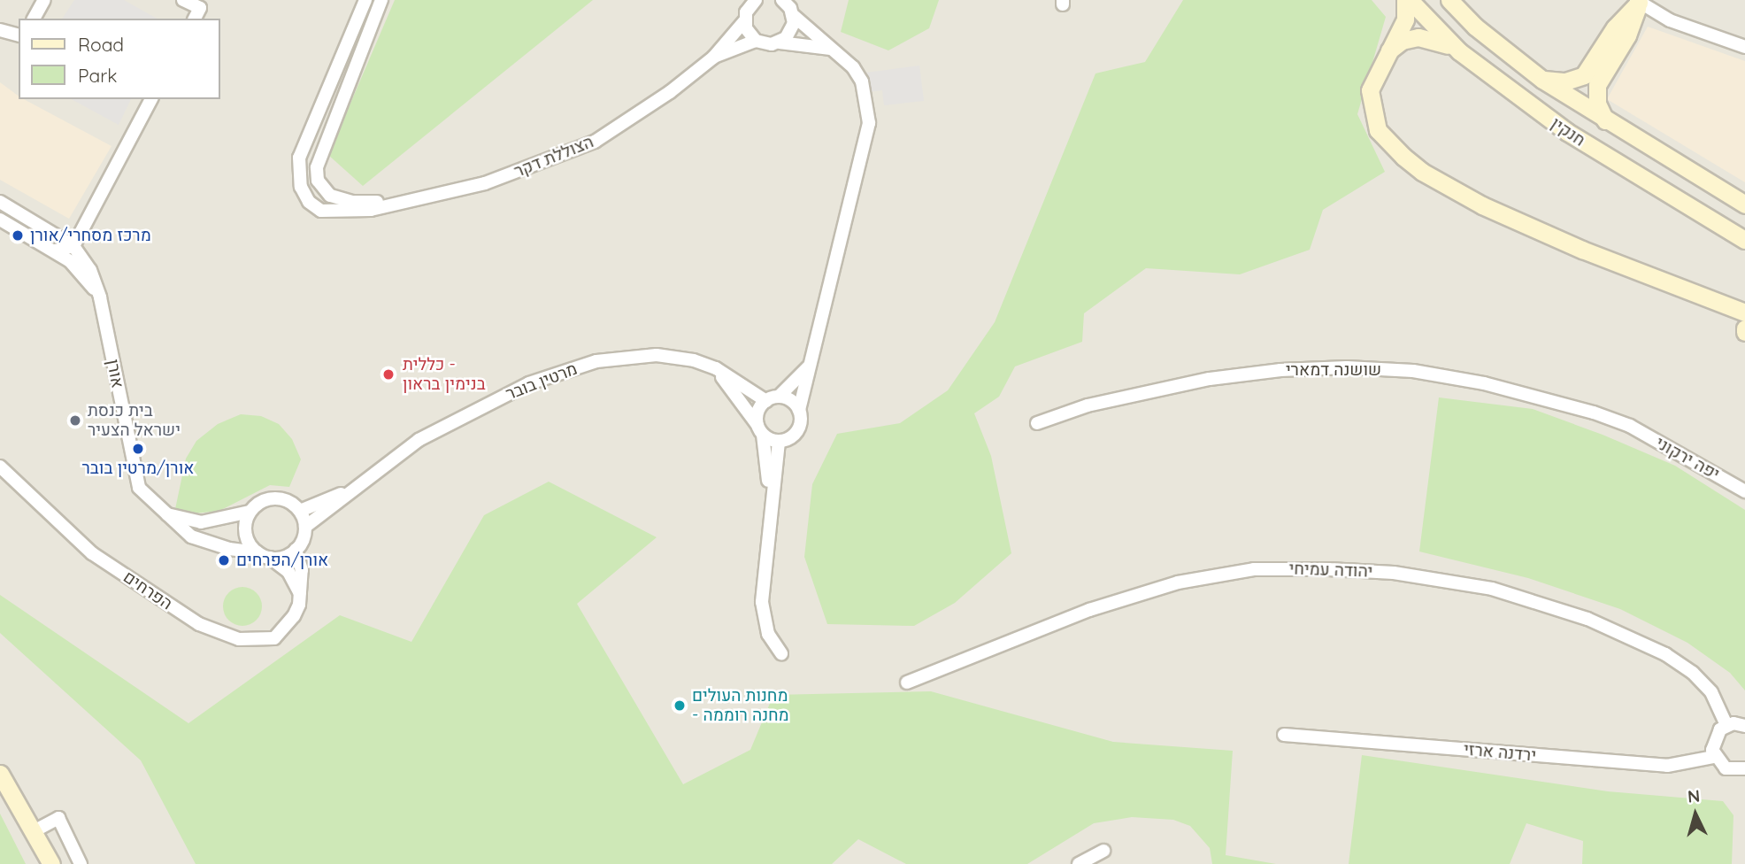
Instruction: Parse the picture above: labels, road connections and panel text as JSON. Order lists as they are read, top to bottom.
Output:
{
  "streets": {
    "main road": ["חנקין"],
    "street": [
      "הצוללת דקר",
      "שושנה דמארי",
      "אורן",
      "מרטין בובר",
      "יפה ירקוני",
      "יהודה עמיחי",
      "הפרחים",
      "ירדנה ארזי"
    ]
  },
  "crossings": [
    ["שושנה דמארי", "יפה ירקוני"],
    ["אורן", "מרטין בובר"],
    ["אורן", "הפרחים"],
    ["מרטין בובר", "הפרחים"]
  ],
  "places": [
    "מרכז מסחרי/אורן",
    "כללית - בנימין בראון",
    "בית כנסת ישראל הצעיר",
    "אורן/מרטין בובר",
    "אורן/הפרחים",
    "מחנות העולים - מחנה רוממה"
  ],
  "legend": ["Road", "Park"],
  "north": "top"
}
